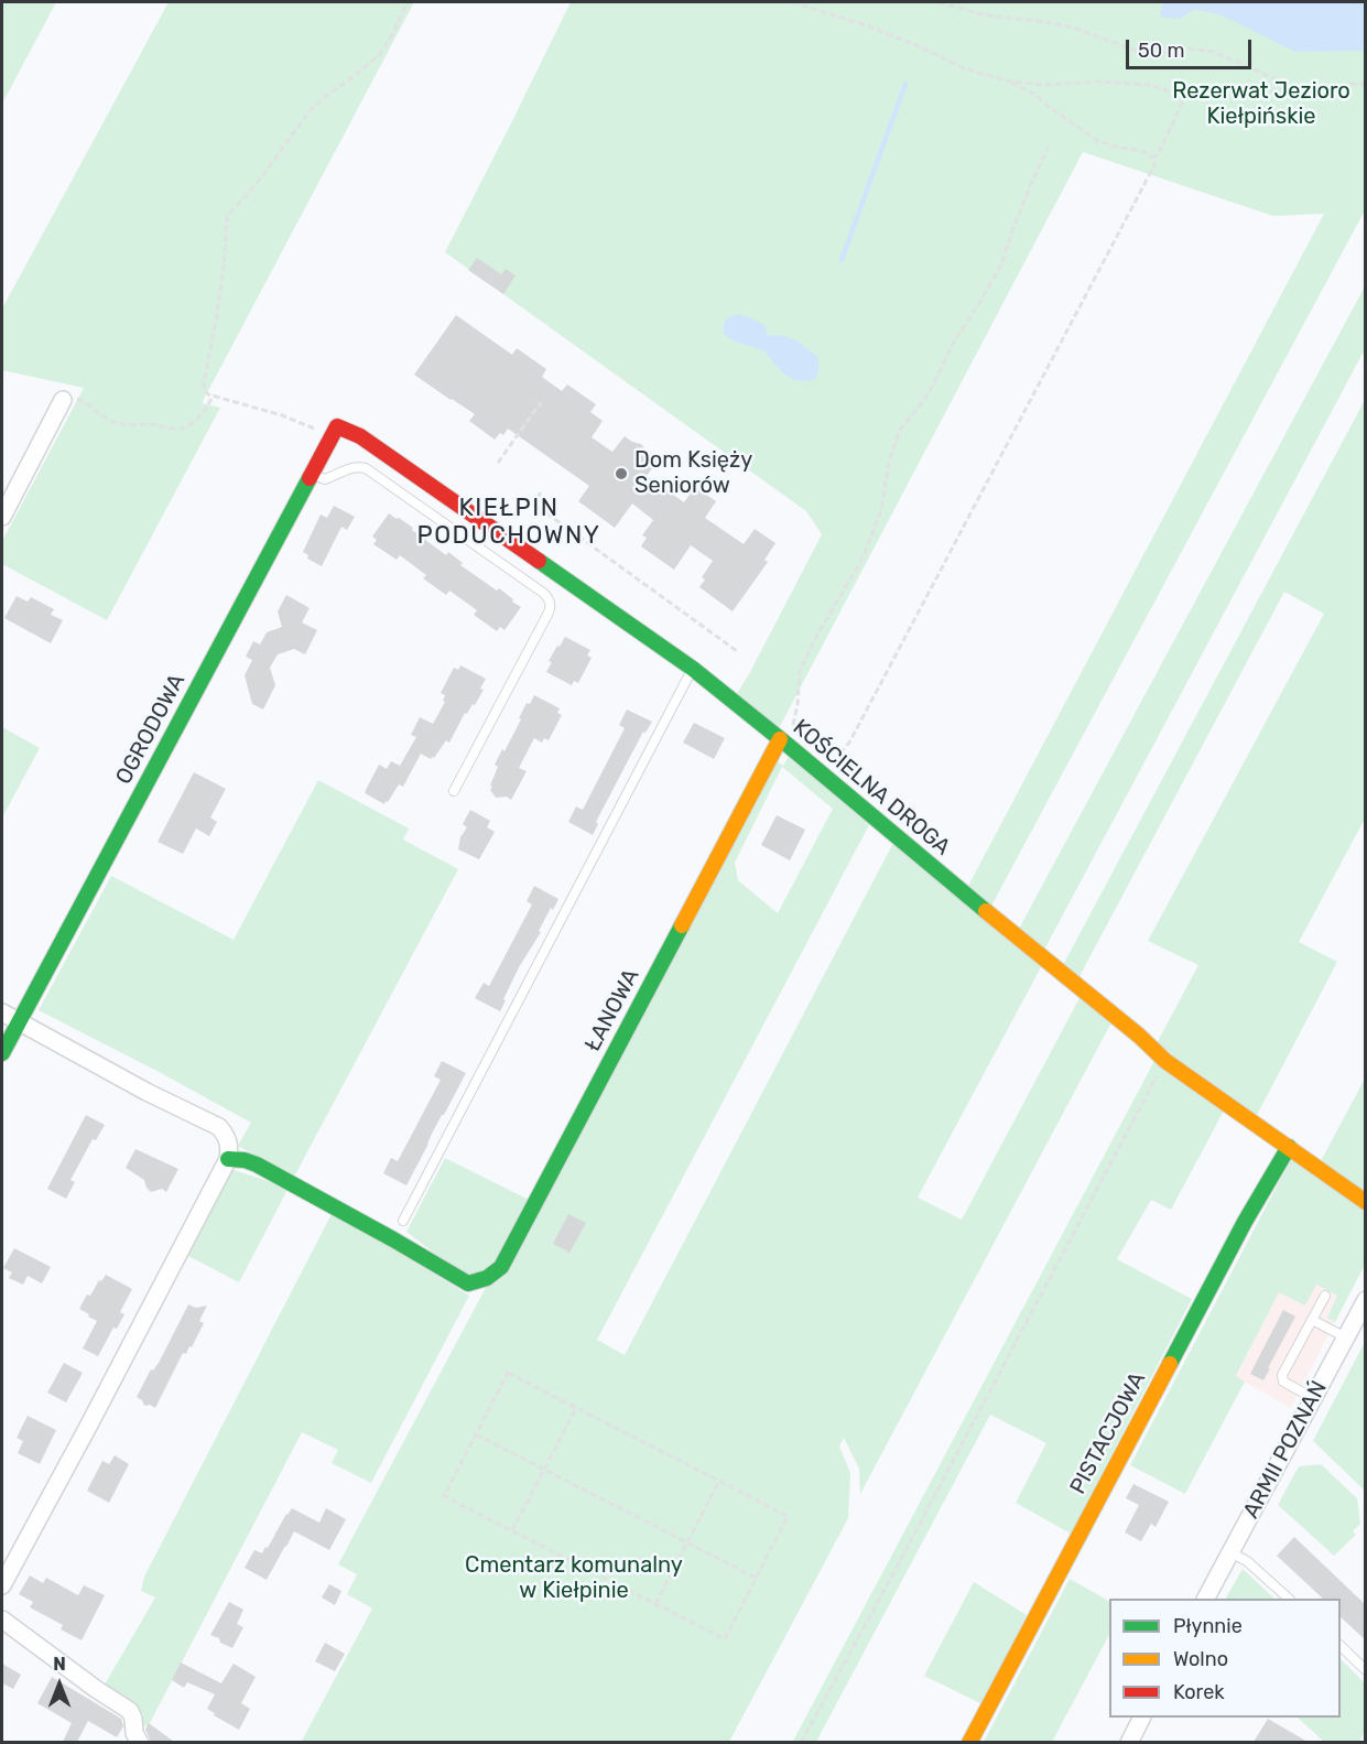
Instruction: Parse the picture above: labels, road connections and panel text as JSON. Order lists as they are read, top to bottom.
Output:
{
  "streets": {
    "street": [
      "OGRODOWA",
      "KOŚCIELNA DROGA",
      "ŁANOWA",
      "PISTACJOWA",
      "ARMII POZNAŃ"
    ]
  },
  "crossings": [
    ["OGRODOWA", "KOŚCIELNA DROGA"],
    ["KOŚCIELNA DROGA", "ŁANOWA"],
    ["KOŚCIELNA DROGA", "PISTACJOWA"]
  ],
  "districts": ["KIEŁPIN PODUCHOWNY"],
  "parks": ["Rezerwat Jezioro Kiełpińskie", "Cmentarz komunalny w Kiełpinie"],
  "places": ["Dom Księży Seniorów"],
  "legend": ["Płynnie", "Wolno", "Korek"],
  "scale_bar": "50 m",
  "north": "top"
}
